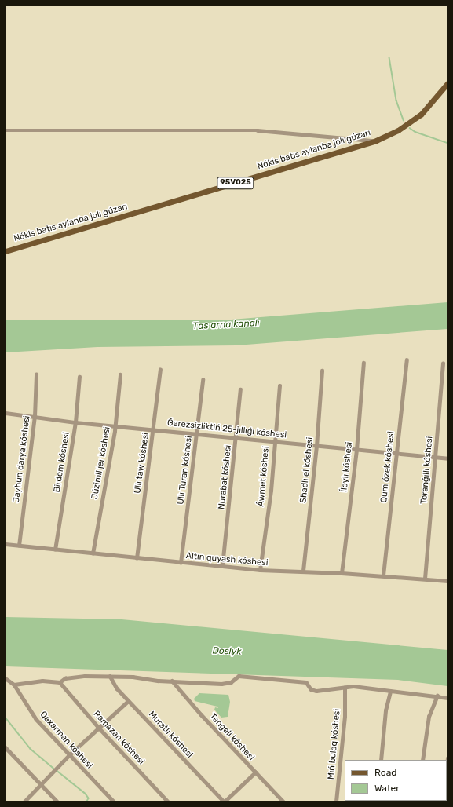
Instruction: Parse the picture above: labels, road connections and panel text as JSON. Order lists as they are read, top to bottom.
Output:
{
  "streets": {
    "main road": ["Nókis batıs aylanba jolı gúzarı", "95V025"],
    "street": [
      "Ǵarezsizliktiń 25-jıllıǵı kóshesi",
      "Jayhun darya kóshesi",
      "Birdem kóshesi",
      "Júzimli jer kóshesi",
      "Ullı taw kóshesi",
      "Ílaylı kóshesi",
      "Qum ózek kóshesi",
      "Ullı Turan kóshesi",
      "Shadlı el kóshesi",
      "Toranǵıllı kóshesi",
      "Áwmet kóshesi",
      "Nurabat kóshesi",
      "Altın quyash kóshesi",
      "Muratlı kóshesi",
      "Tengeli kóshesi",
      "Ramazan kóshesi",
      "Qaxarman kóshesi",
      "Mıń bulaq kóshesi"
    ]
  },
  "crossings": [
    ["Ǵarezsizliktiń 25-jıllıǵı kóshesi", "Jayhun darya kóshesi"],
    ["Ǵarezsizliktiń 25-jıllıǵı kóshesi", "Birdem kóshesi"],
    ["Ǵarezsizliktiń 25-jıllıǵı kóshesi", "Júzimli jer kóshesi"],
    ["Ǵarezsizliktiń 25-jıllıǵı kóshesi", "Ullı taw kóshesi"],
    ["Ǵarezsizliktiń 25-jıllıǵı kóshesi", "Ílaylı kóshesi"],
    ["Ǵarezsizliktiń 25-jıllıǵı kóshesi", "Qum ózek kóshesi"],
    ["Ǵarezsizliktiń 25-jıllıǵı kóshesi", "Ullı Turan kóshesi"],
    ["Ǵarezsizliktiń 25-jıllıǵı kóshesi", "Shadlı el kóshesi"],
    ["Ǵarezsizliktiń 25-jıllıǵı kóshesi", "Toranǵıllı kóshesi"],
    ["Ǵarezsizliktiń 25-jıllıǵı kóshesi", "Áwmet kóshesi"],
    ["Ǵarezsizliktiń 25-jıllıǵı kóshesi", "Nurabat kóshesi"],
    ["Jayhun darya kóshesi", "Altın quyash kóshesi"],
    ["Birdem kóshesi", "Altın quyash kóshesi"],
    ["Júzimli jer kóshesi", "Altın quyash kóshesi"],
    ["Ullı taw kóshesi", "Altın quyash kóshesi"],
    ["Ílaylı kóshesi", "Altın quyash kóshesi"],
    ["Qum ózek kóshesi", "Altın quyash kóshesi"],
    ["Ullı Turan kóshesi", "Altın quyash kóshesi"],
    ["Shadlı el kóshesi", "Altın quyash kóshesi"],
    ["Toranǵıllı kóshesi", "Altın quyash kóshesi"],
    ["Áwmet kóshesi", "Altın quyash kóshesi"],
    ["Nurabat kóshesi", "Altın quyash kóshesi"]
  ],
  "water": ["Tas arna kanalı", "Doslyk"],
  "legend": ["Road", "Water"]
}
